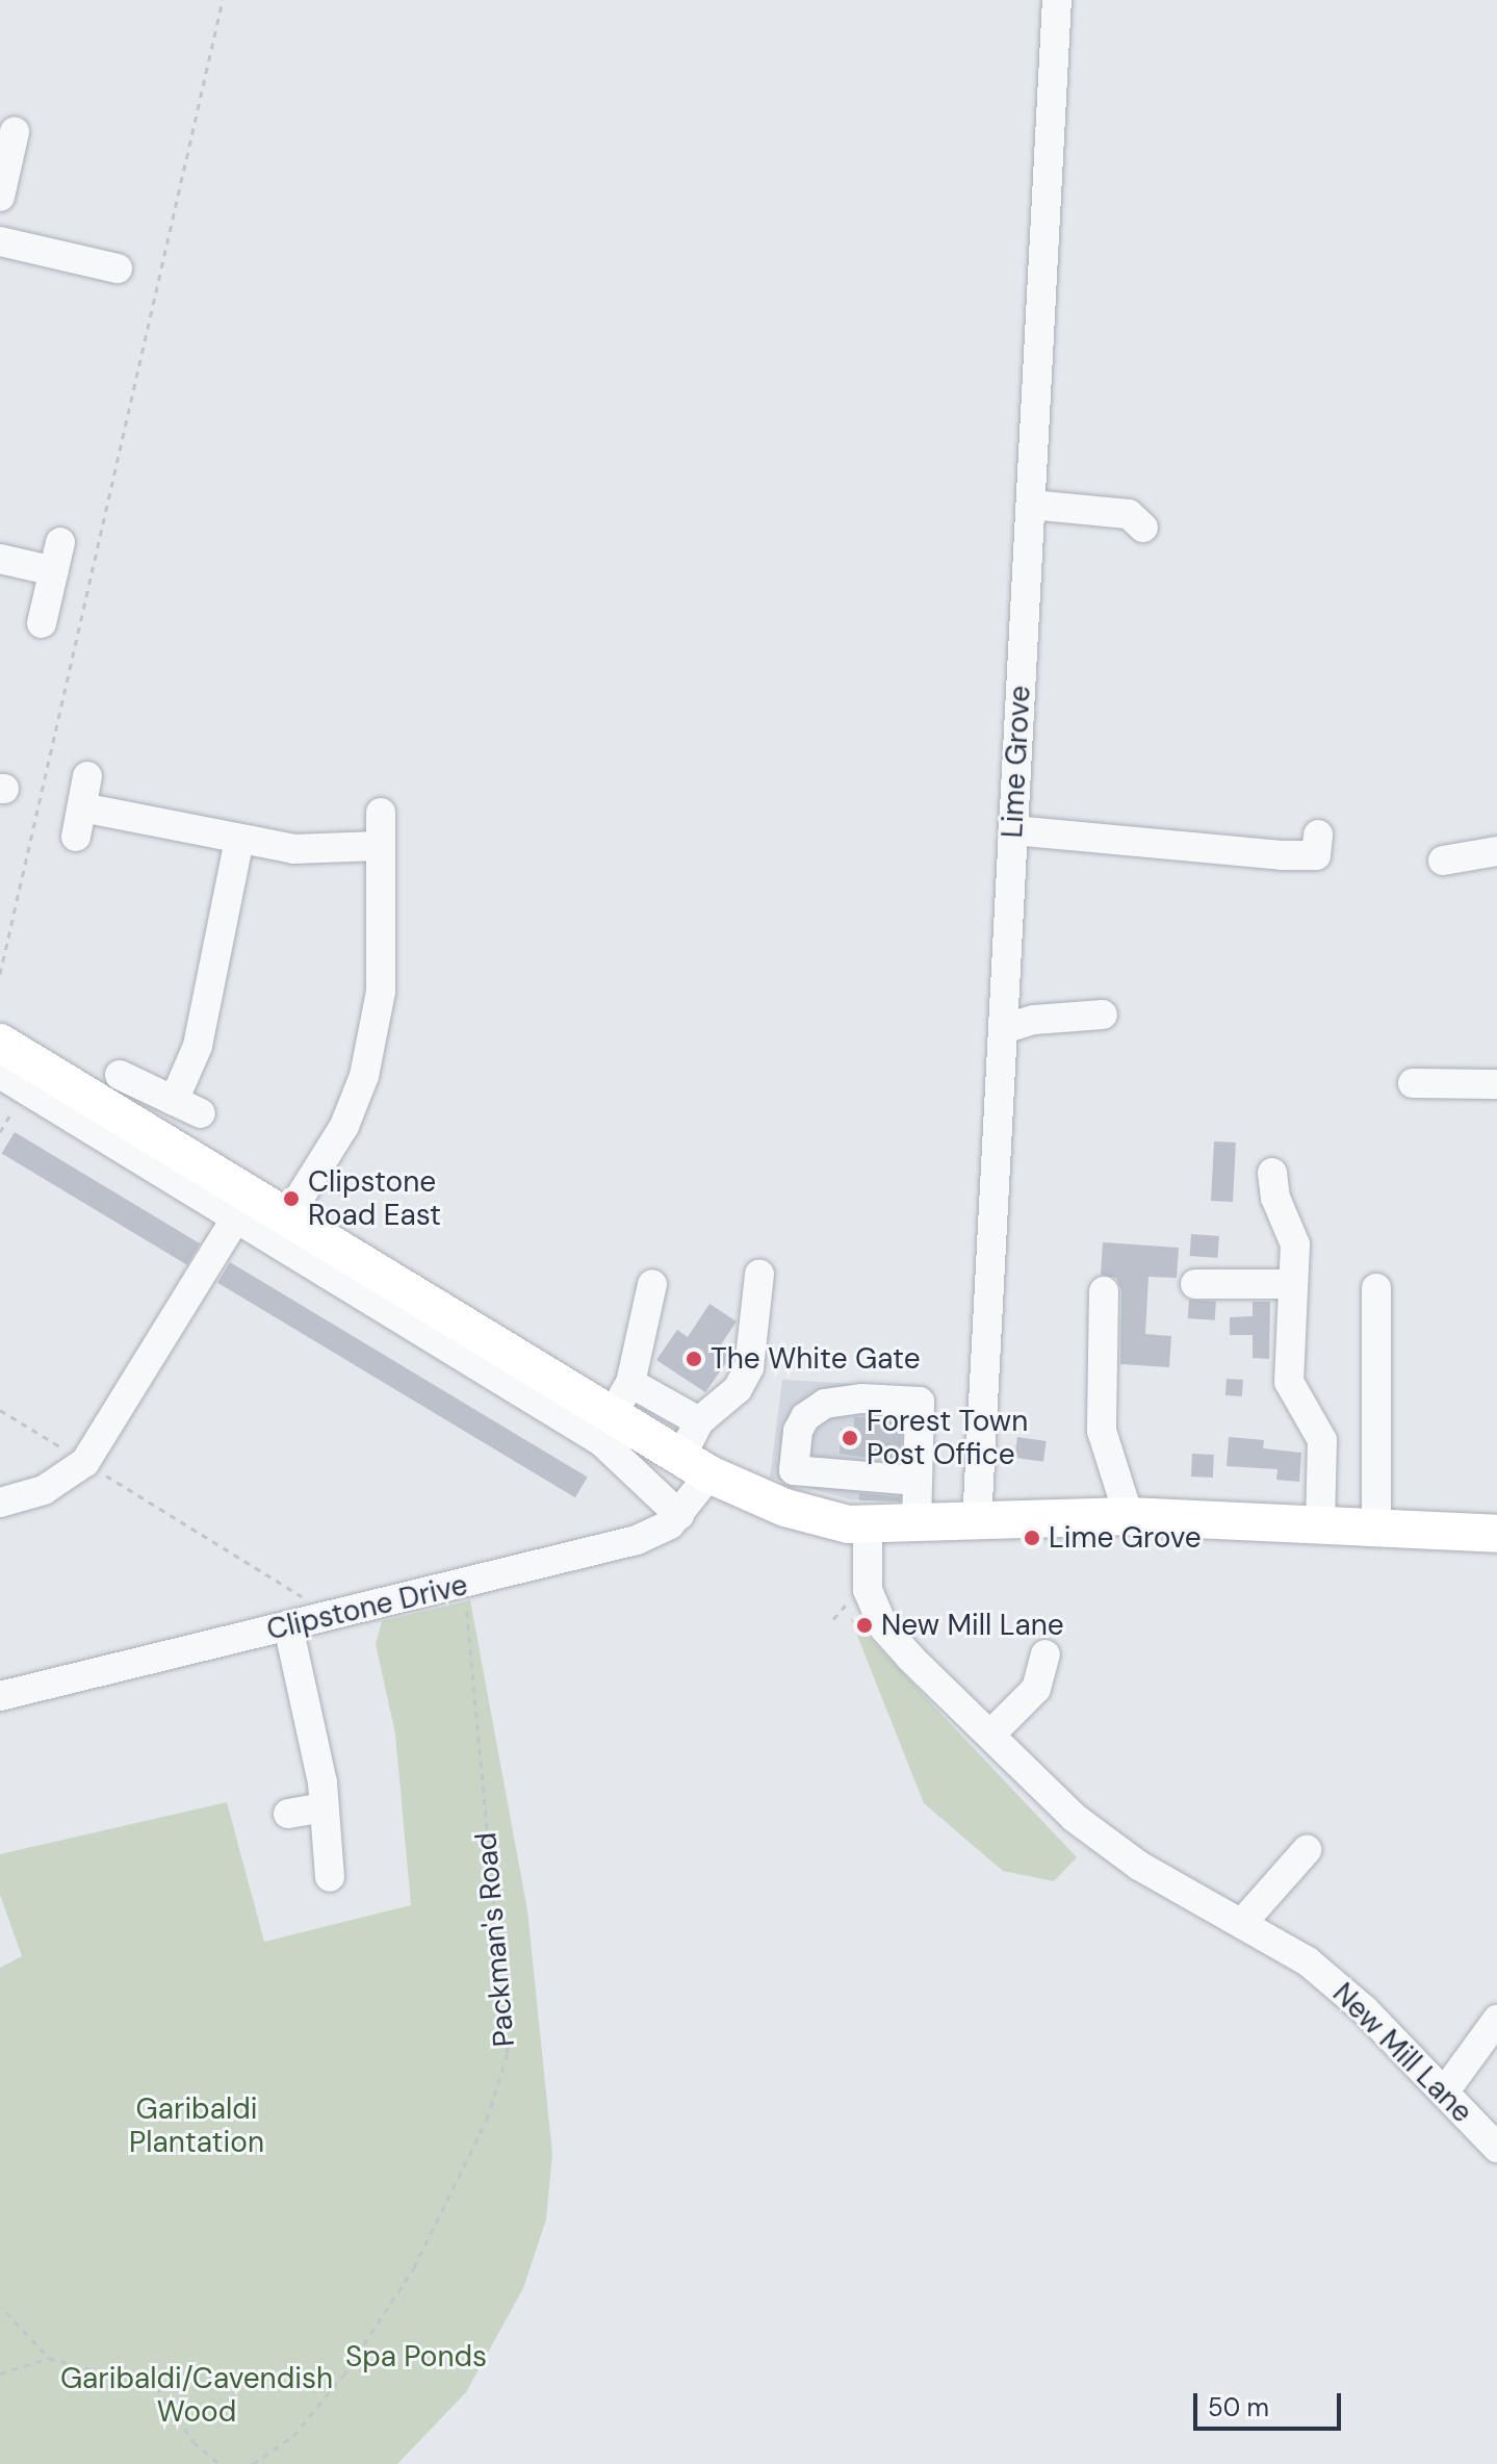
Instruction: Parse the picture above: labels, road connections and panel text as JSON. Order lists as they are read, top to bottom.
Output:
{
  "streets": {
    "street": ["Lime Grove", "Clipstone Drive", "New Mill Lane"],
    "path": ["Packman's Road"]
  },
  "crossings": [
    ["Clipstone Drive", "Packman's Road"]
  ],
  "parks": ["Garibaldi Plantation", "Spa Ponds", "Garibaldi/Cavendish Wood"],
  "places": [
    "Clipstone Road East",
    "The White Gate",
    "Forest Town Post Office",
    "Lime Grove",
    "New Mill Lane"
  ],
  "scale_bar": "50 m"
}
